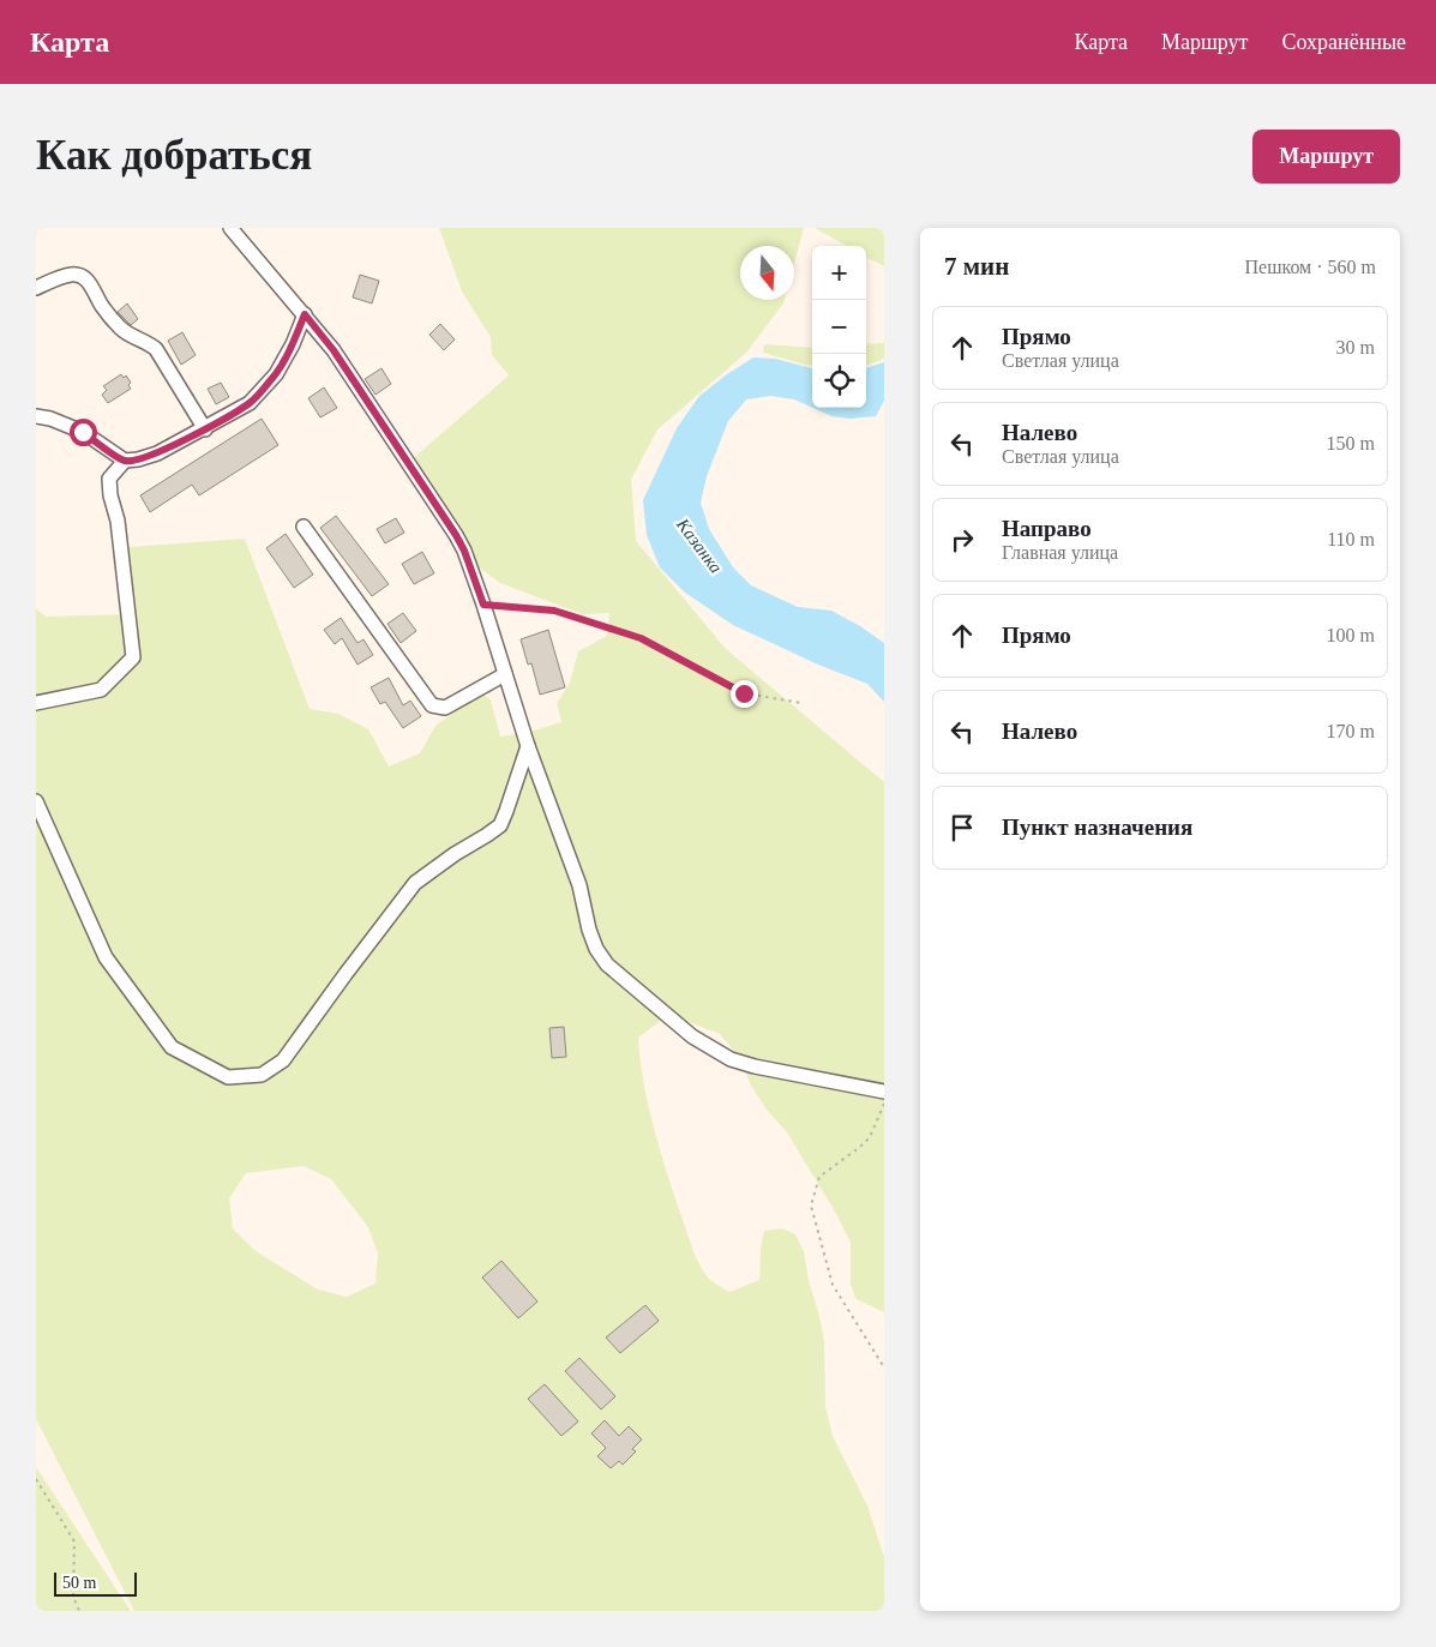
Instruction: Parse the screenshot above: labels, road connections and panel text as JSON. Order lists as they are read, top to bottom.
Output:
{
  "water": ["Казанка"],
  "scale_bar": "50 m",
  "north": "bottom",
  "page": {
    "header": "Карта",
    "nav": ["Карта", "Маршрут", "Сохранённые"],
    "buttons": "Маршрут",
    "title": "Как добраться",
    "heading": ["7 мин", "Пешком · 560 m"],
    "map_buttons": ["+", "−"],
    "list": [
      ["Прямо", "Светлая улица", "30 m"],
      ["Налево", "Светлая улица", "150 m"],
      ["Направо", "Главная улица", "110 m"],
      ["Прямо", "100 m"],
      ["Налево", "170 m"],
      "Пункт назначения"
    ],
    "scale": "50 m"
  }
}
